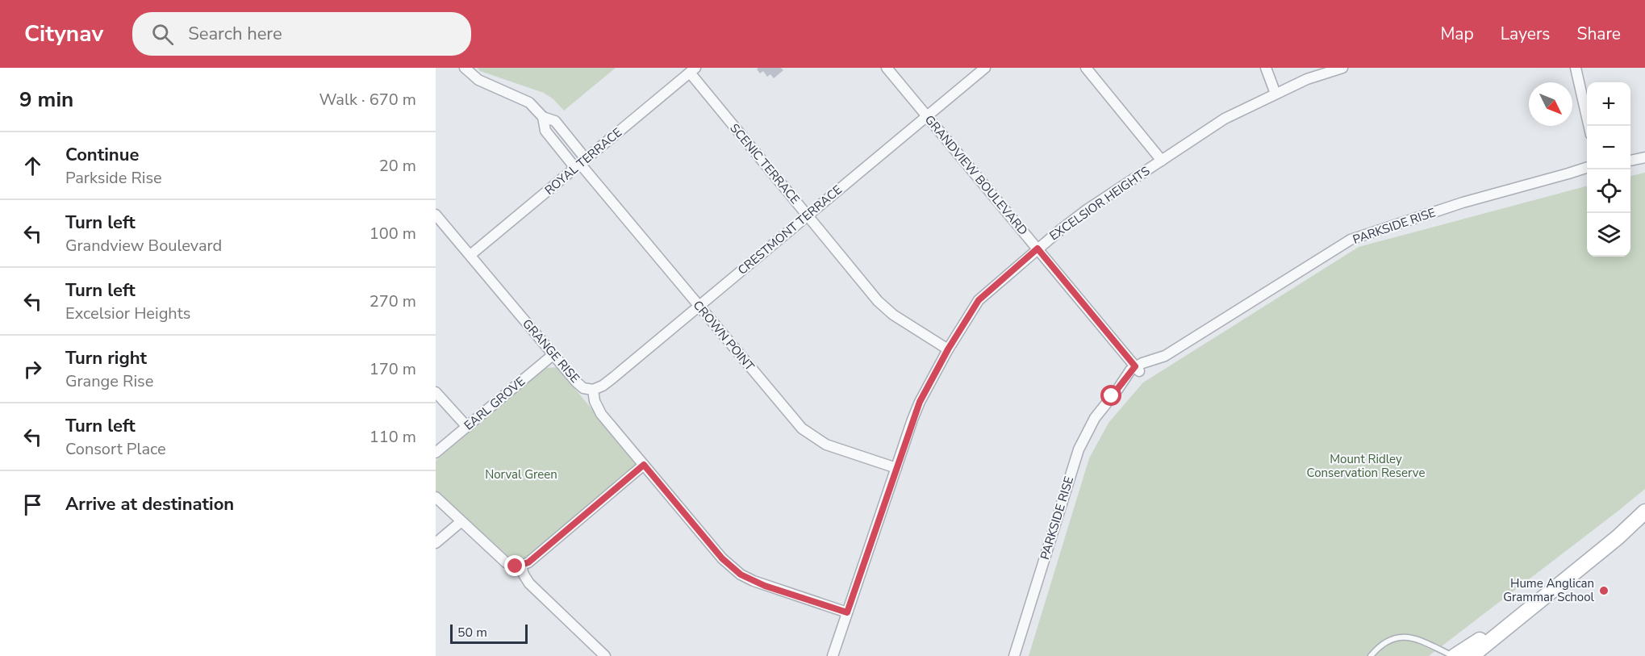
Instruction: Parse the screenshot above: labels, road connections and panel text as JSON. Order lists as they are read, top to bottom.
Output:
{
  "streets": {
    "street": [
      "ROYAL TERRACE",
      "SCENIC TERRACE",
      "GRANDVIEW BOULEVARD",
      "EXCELSIOR HEIGHTS",
      "PARKSIDE RISE",
      "CRESTMONT TERRACE",
      "CROWN POINT",
      "GRANGE RISE",
      "EARL GROVE"
    ]
  },
  "crossings": [
    ["ROYAL TERRACE", "SCENIC TERRACE"],
    ["ROYAL TERRACE", "CROWN POINT"],
    ["ROYAL TERRACE", "GRANGE RISE"],
    ["SCENIC TERRACE", "EXCELSIOR HEIGHTS"],
    ["SCENIC TERRACE", "CRESTMONT TERRACE"],
    ["GRANDVIEW BOULEVARD", "EXCELSIOR HEIGHTS"],
    ["GRANDVIEW BOULEVARD", "PARKSIDE RISE"],
    ["GRANDVIEW BOULEVARD", "CRESTMONT TERRACE"],
    ["EXCELSIOR HEIGHTS", "CROWN POINT"],
    ["EXCELSIOR HEIGHTS", "GRANGE RISE"],
    ["CRESTMONT TERRACE", "CROWN POINT"],
    ["CRESTMONT TERRACE", "GRANGE RISE"],
    ["GRANGE RISE", "EARL GROVE"]
  ],
  "parks": ["Mount Ridley Conservation Reserve", "Norval Green"],
  "places": ["Hume Anglican Grammar School"],
  "scale_bar": "50 m",
  "north": "bottom right",
  "page": {
    "header": "Citynav",
    "search": "Search here",
    "nav": ["Map", "Layers", "Share"],
    "heading": ["9 min", "Walk · 670 m"],
    "map_buttons": ["+", "−"],
    "list": [
      ["Continue", "Parkside Rise", "20 m"],
      ["Turn left", "Grandview Boulevard", "100 m"],
      ["Turn left", "Excelsior Heights", "270 m"],
      ["Turn right", "Grange Rise", "170 m"],
      ["Turn left", "Consort Place", "110 m"],
      "Arrive at destination"
    ],
    "scale": "50 m"
  }
}
